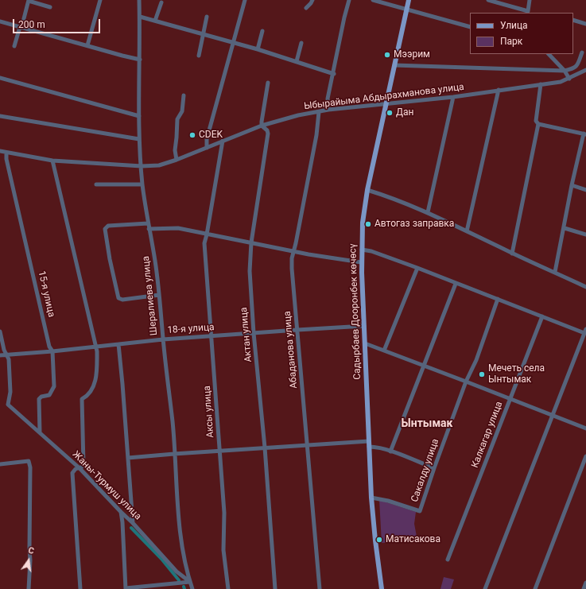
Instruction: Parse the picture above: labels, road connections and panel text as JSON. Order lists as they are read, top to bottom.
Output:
{
  "streets": {
    "main road": ["Садырбаев Дооронбек көчөсү"],
    "street": [
      "Ыбырайыма Абдырахманова улица",
      "15-я улица",
      "Шералиева улица",
      "18-я улица",
      "Актан улица",
      "Абаданова улица",
      "Аксы улица",
      "Калкагар улица",
      "Сакалду улица",
      "Жаны-Турмуш улица"
    ]
  },
  "crossings": [
    ["Ыбырайыма Абдырахманова улица", "15-я улица"],
    ["Ыбырайыма Абдырахманова улица", "Шералиева улица"],
    ["Ыбырайыма Абдырахманова улица", "Садырбаев Дооронбек көчөсү"],
    ["Ыбырайыма Абдырахманова улица", "Актан улица"],
    ["Ыбырайыма Абдырахманова улица", "Абаданова улица"],
    ["Ыбырайыма Абдырахманова улица", "Аксы улица"],
    ["15-я улица", "18-я улица"],
    ["15-я улица", "Жаны-Турмуш улица"],
    ["Шералиева улица", "18-я улица"],
    ["Шералиева улица", "Жаны-Турмуш улица"],
    ["Садырбаев Дооронбек көчөсү", "18-я улица"],
    ["Садырбаев Дооронбек көчөсү", "Сакалду улица"],
    ["18-я улица", "Актан улица"],
    ["18-я улица", "Абаданова улица"],
    ["18-я улица", "Аксы улица"],
    ["18-я улица", "Жаны-Турмуш улица"]
  ],
  "districts": ["Ынтымак"],
  "places": [
    "Мээрим",
    "Дан",
    "CDEK",
    "Автогаз заправка",
    "Мечеть села Ынтымак",
    "Матисакова"
  ],
  "legend": ["Улица", "Парк"],
  "scale_bar": "200 m",
  "north": "top"
}
